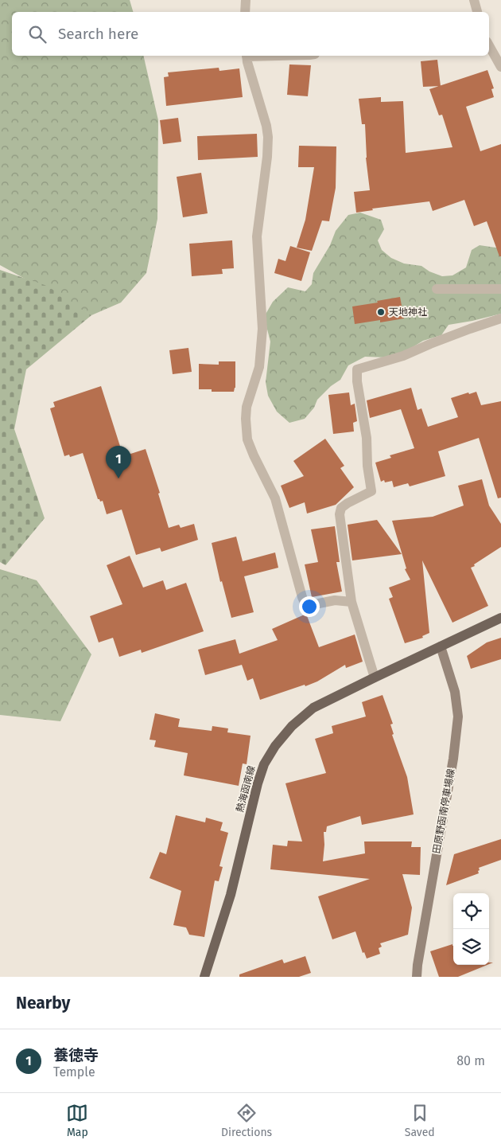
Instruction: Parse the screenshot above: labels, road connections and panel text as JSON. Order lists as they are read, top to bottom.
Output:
{
  "streets": {
    "main road": ["熱海函南線", "田原野函南停車場線"]
  },
  "crossings": [
    ["熱海函南線", "田原野函南停車場線"]
  ],
  "places": ["天地神社"],
  "page": {
    "search": "Search here",
    "pins": "1",
    "heading": "Nearby",
    "list": [
      {
        "mark": "1",
        "name": "養徳寺",
        "note": "Temple",
        "value": "80 m"
      }
    ],
    "nav": ["Map", "Directions", "Saved"]
  }
}
